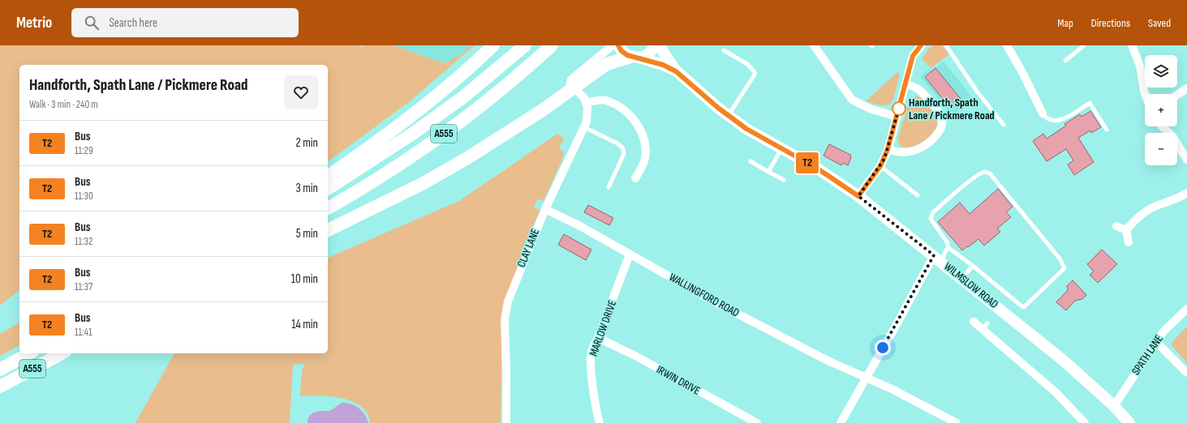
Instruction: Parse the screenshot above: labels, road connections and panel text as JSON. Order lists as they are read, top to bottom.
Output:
{
  "streets": {
    "highway": ["A555"],
    "main road": ["WILMSLOW ROAD"],
    "street": [
      "CLAY LANE",
      "WALLINGFORD ROAD",
      "MARLOW DRIVE",
      "SPATH LANE",
      "IRWIN DRIVE"
    ]
  },
  "crossings": [
    ["CLAY LANE", "WALLINGFORD ROAD"],
    ["WILMSLOW ROAD", "SPATH LANE"],
    ["WALLINGFORD ROAD", "MARLOW DRIVE"],
    ["MARLOW DRIVE", "IRWIN DRIVE"]
  ],
  "places": ["Handforth, Spath Lane / Pickmere Road"],
  "lines": ["bus line T2"],
  "page": {
    "header": "Metrio",
    "search": "Search here",
    "nav": ["Map", "Directions", "Saved"],
    "on_map": "T2",
    "map_buttons": ["+", "−"],
    "heading": ["Handforth, Spath Lane / Pickmere Road", "Walk · 3 min · 240 m"],
    "list": [
      {
        "mark": "T2",
        "name": "Bus",
        "note": "11:29",
        "value": "2 min"
      },
      {
        "mark": "T2",
        "name": "Bus",
        "note": "11:30",
        "value": "3 min"
      },
      {
        "mark": "T2",
        "name": "Bus",
        "note": "11:32",
        "value": "5 min"
      },
      {
        "mark": "T2",
        "name": "Bus",
        "note": "11:37",
        "value": "10 min"
      },
      {
        "mark": "T2",
        "name": "Bus",
        "note": "11:41",
        "value": "14 min"
      }
    ]
  }
}
